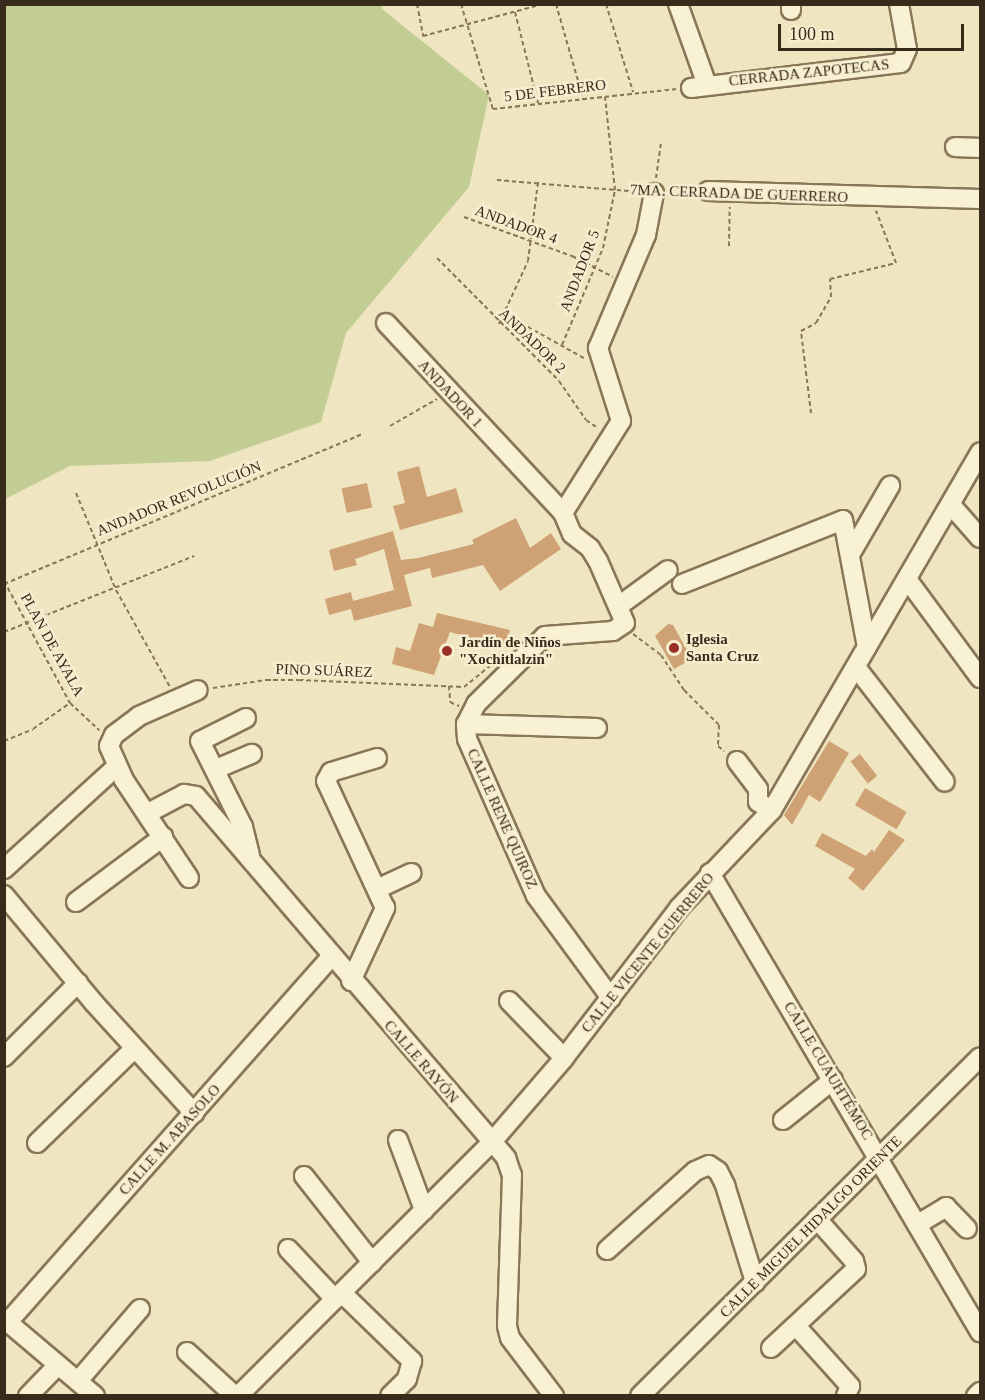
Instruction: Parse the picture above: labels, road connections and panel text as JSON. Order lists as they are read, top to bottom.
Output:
{
  "streets": {
    "street": [
      "CERRADA ZAPOTECAS",
      "7MA. CERRADA DE GUERRERO",
      "ANDADOR 1",
      "CALLE RENE QUIROZ",
      "CALLE VICENTE GUERRERO",
      "CALLE RAYÓN",
      "CALLE CUAUHTÉMOC",
      "CALLE M. ABASOLO",
      "CALLE MIGUEL HIDALGO ORIENTE"
    ],
    "path": [
      "5 DE FEBRERO",
      "ANDADOR 4",
      "ANDADOR 5",
      "ANDADOR 2",
      "ANDADOR REVOLUCIÓN",
      "PLAN DE AYALA",
      "PINO SUÁREZ"
    ]
  },
  "crossings": [
    ["CERRADA ZAPOTECAS", "5 DE FEBRERO"],
    ["5 DE FEBRERO", "ANDADOR 5"],
    ["7MA. CERRADA DE GUERRERO", "ANDADOR 5"],
    ["ANDADOR 4", "ANDADOR 5"],
    ["ANDADOR REVOLUCIÓN", "PLAN DE AYALA"],
    ["CALLE RENE QUIROZ", "CALLE VICENTE GUERRERO"],
    ["CALLE VICENTE GUERRERO", "CALLE RAYÓN"],
    ["CALLE VICENTE GUERRERO", "CALLE CUAUHTÉMOC"],
    ["CALLE RAYÓN", "CALLE M. ABASOLO"],
    ["CALLE CUAUHTÉMOC", "CALLE MIGUEL HIDALGO ORIENTE"]
  ],
  "places": ["Iglesia Santa Cruz", "Jardín de Niños \"Xochitlalzin\""],
  "scale_bar": "100 m"
}
